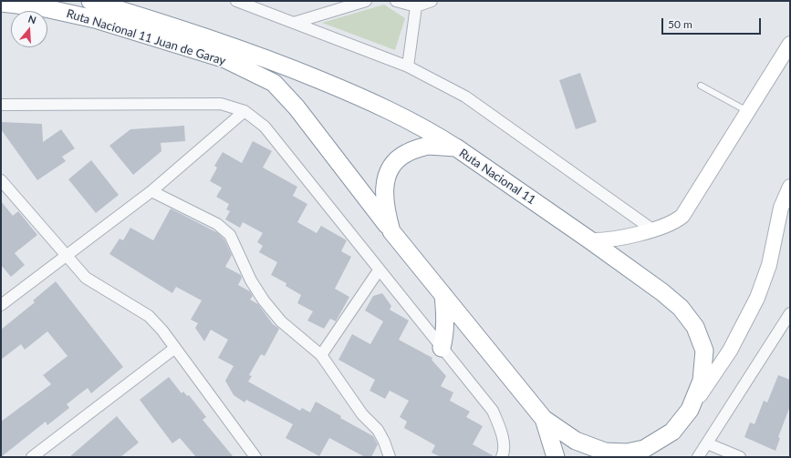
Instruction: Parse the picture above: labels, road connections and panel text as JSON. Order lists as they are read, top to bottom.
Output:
{
  "streets": {
    "highway": ["Ruta Nacional 11 Juan de Garay", "Ruta Nacional 11"]
  },
  "crossings": [
    ["Ruta Nacional 11 Juan de Garay", "Ruta Nacional 11"]
  ],
  "scale_bar": "50 m",
  "north": "top"
}
